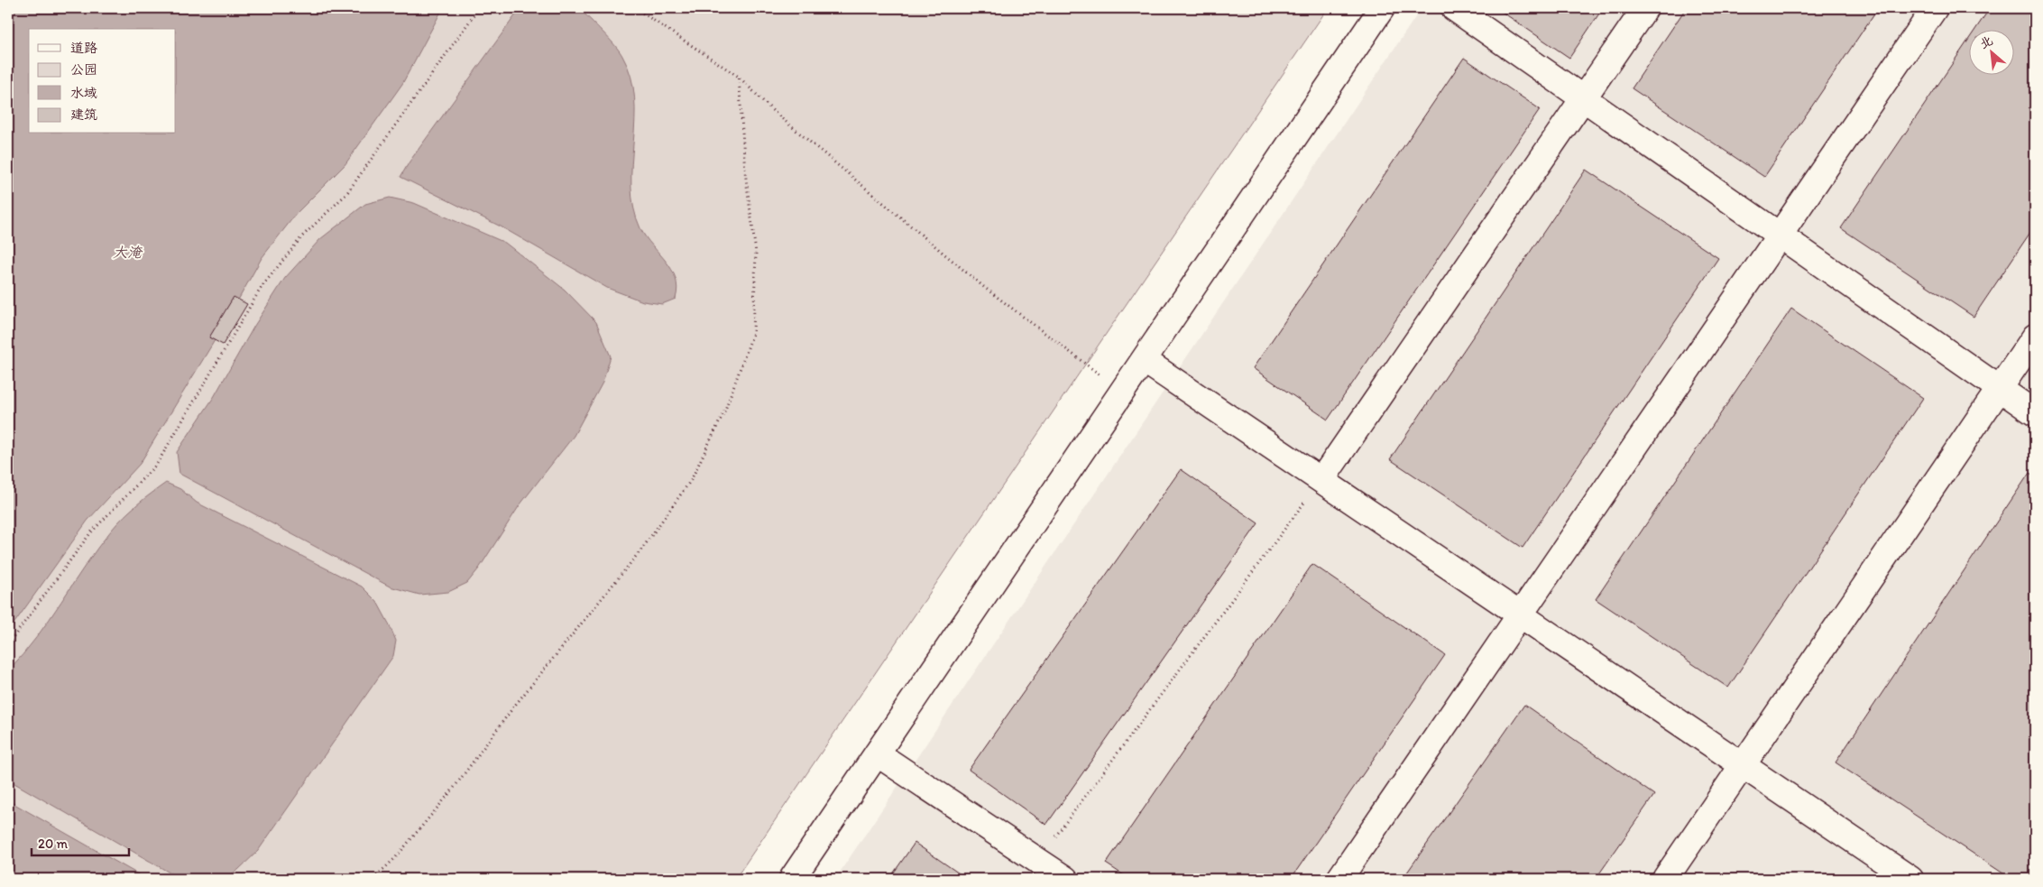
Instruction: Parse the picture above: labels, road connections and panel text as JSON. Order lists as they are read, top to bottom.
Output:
{
  "water": ["大淹"],
  "legend": [
    "道路",
    "公园",
    "水域",
    "建筑"
  ],
  "scale_bar": "20 m",
  "north": "top left"
}
